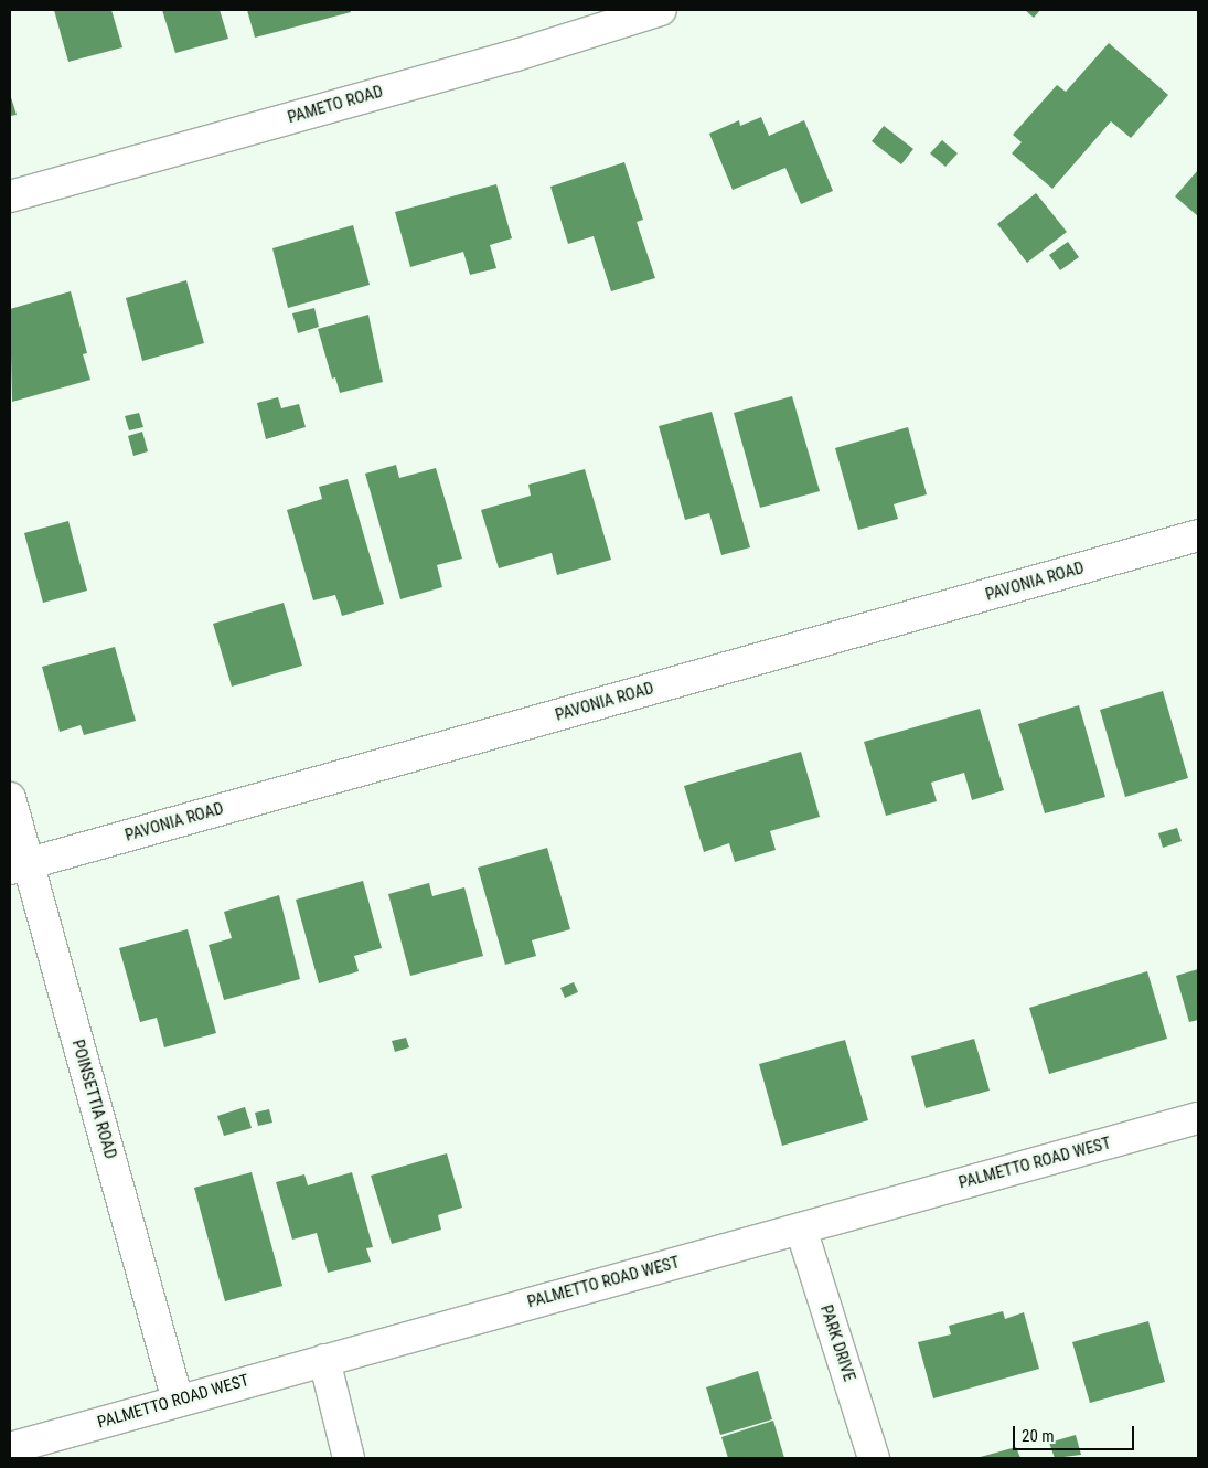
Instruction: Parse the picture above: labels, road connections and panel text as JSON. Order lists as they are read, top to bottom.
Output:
{
  "streets": {
    "street": [
      "PAMETO ROAD",
      "PAVONIA ROAD",
      "POINSETTIA ROAD",
      "PALMETTO ROAD WEST",
      "PARK DRIVE"
    ]
  },
  "crossings": [
    ["PAVONIA ROAD", "POINSETTIA ROAD"],
    ["POINSETTIA ROAD", "PALMETTO ROAD WEST"],
    ["PALMETTO ROAD WEST", "PARK DRIVE"]
  ],
  "scale_bar": "20 m"
}
